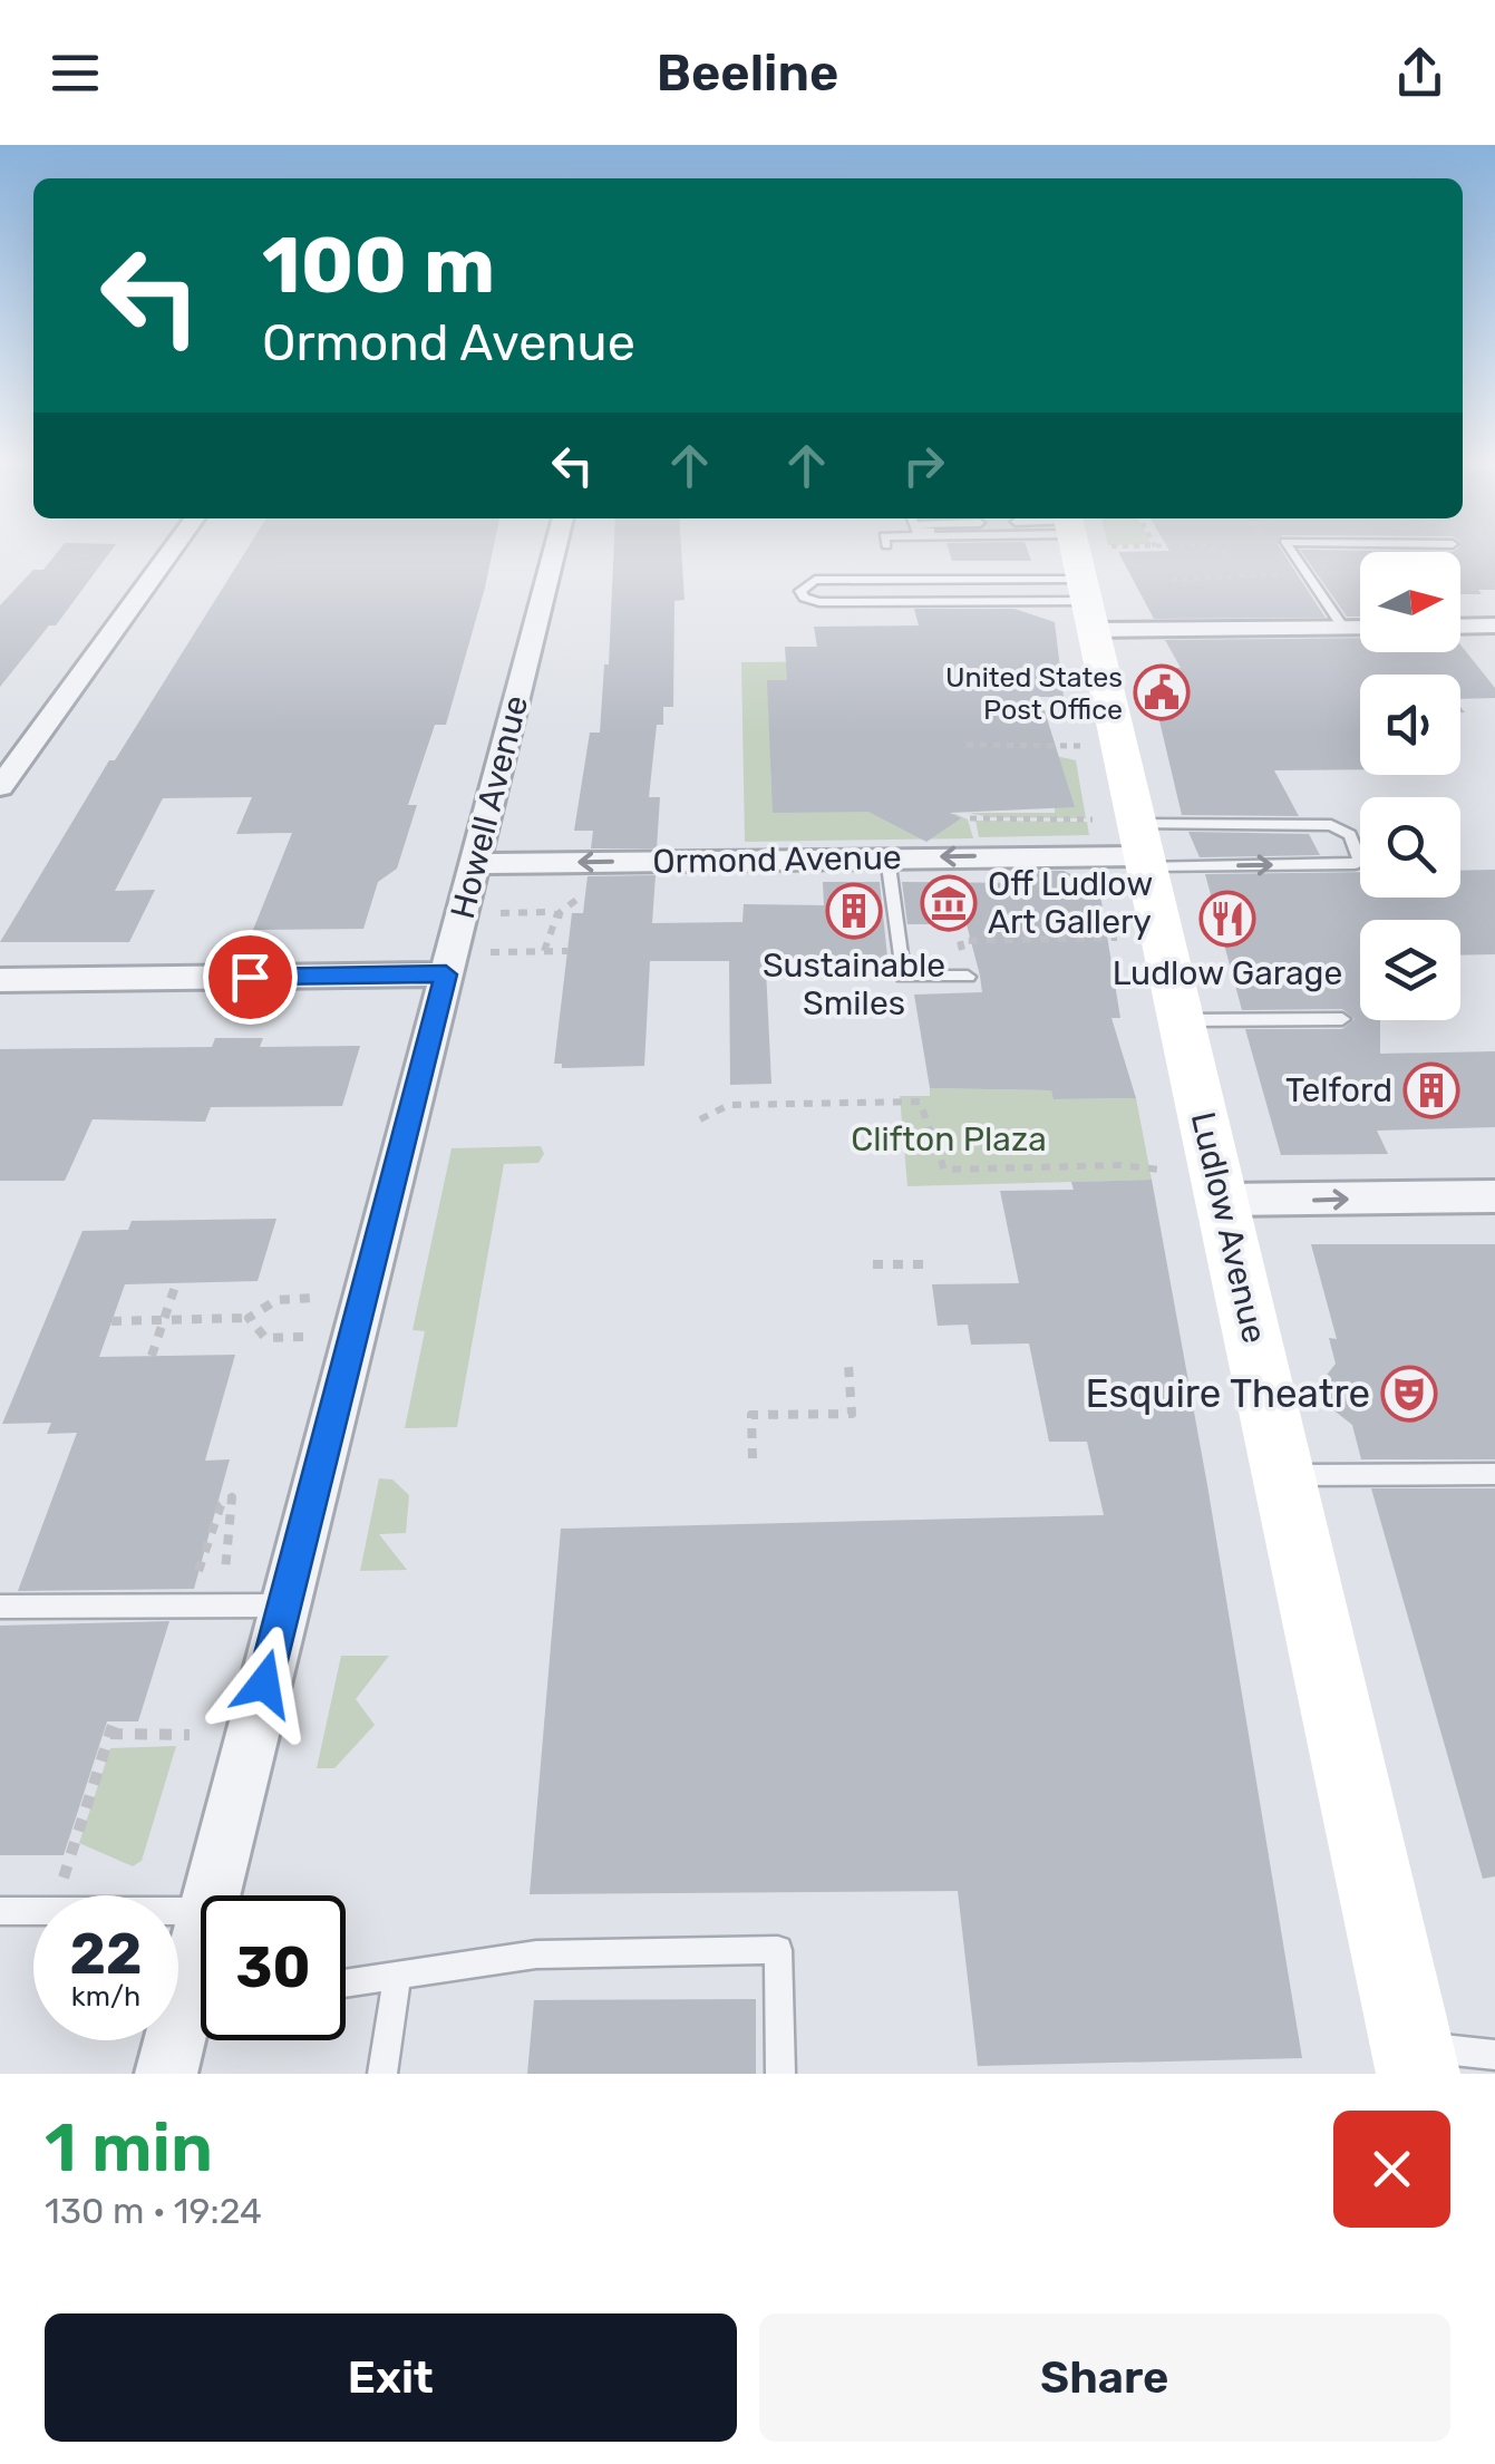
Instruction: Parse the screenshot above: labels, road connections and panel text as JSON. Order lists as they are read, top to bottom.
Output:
{
  "streets": {
    "main road": ["Ludlow Avenue"],
    "street": ["Howell Avenue", "Ormond Avenue"]
  },
  "crossings": [
    ["Howell Avenue", "Ormond Avenue"],
    ["Ormond Avenue", "Ludlow Avenue"]
  ],
  "one_way": ["Ormond Avenue"],
  "parks": ["Clifton Plaza"],
  "places": {
    "public building": ["United States Post Office"],
    "museum": ["Off Ludlow Art Gallery"],
    "building": ["Sustainable Smiles", "Telford"],
    "restaurant": ["Ludlow Garage"],
    "theatre": ["Esquire Theatre"]
  },
  "north": "right",
  "page": {
    "header": "Beeline",
    "turn": ["100 m", "Ormond Avenue"],
    "speed": "22 km/h",
    "limit": "30",
    "heading": ["1 min", "130 m · 19:24"],
    "buttons": ["Exit", "Share"]
  }
}
